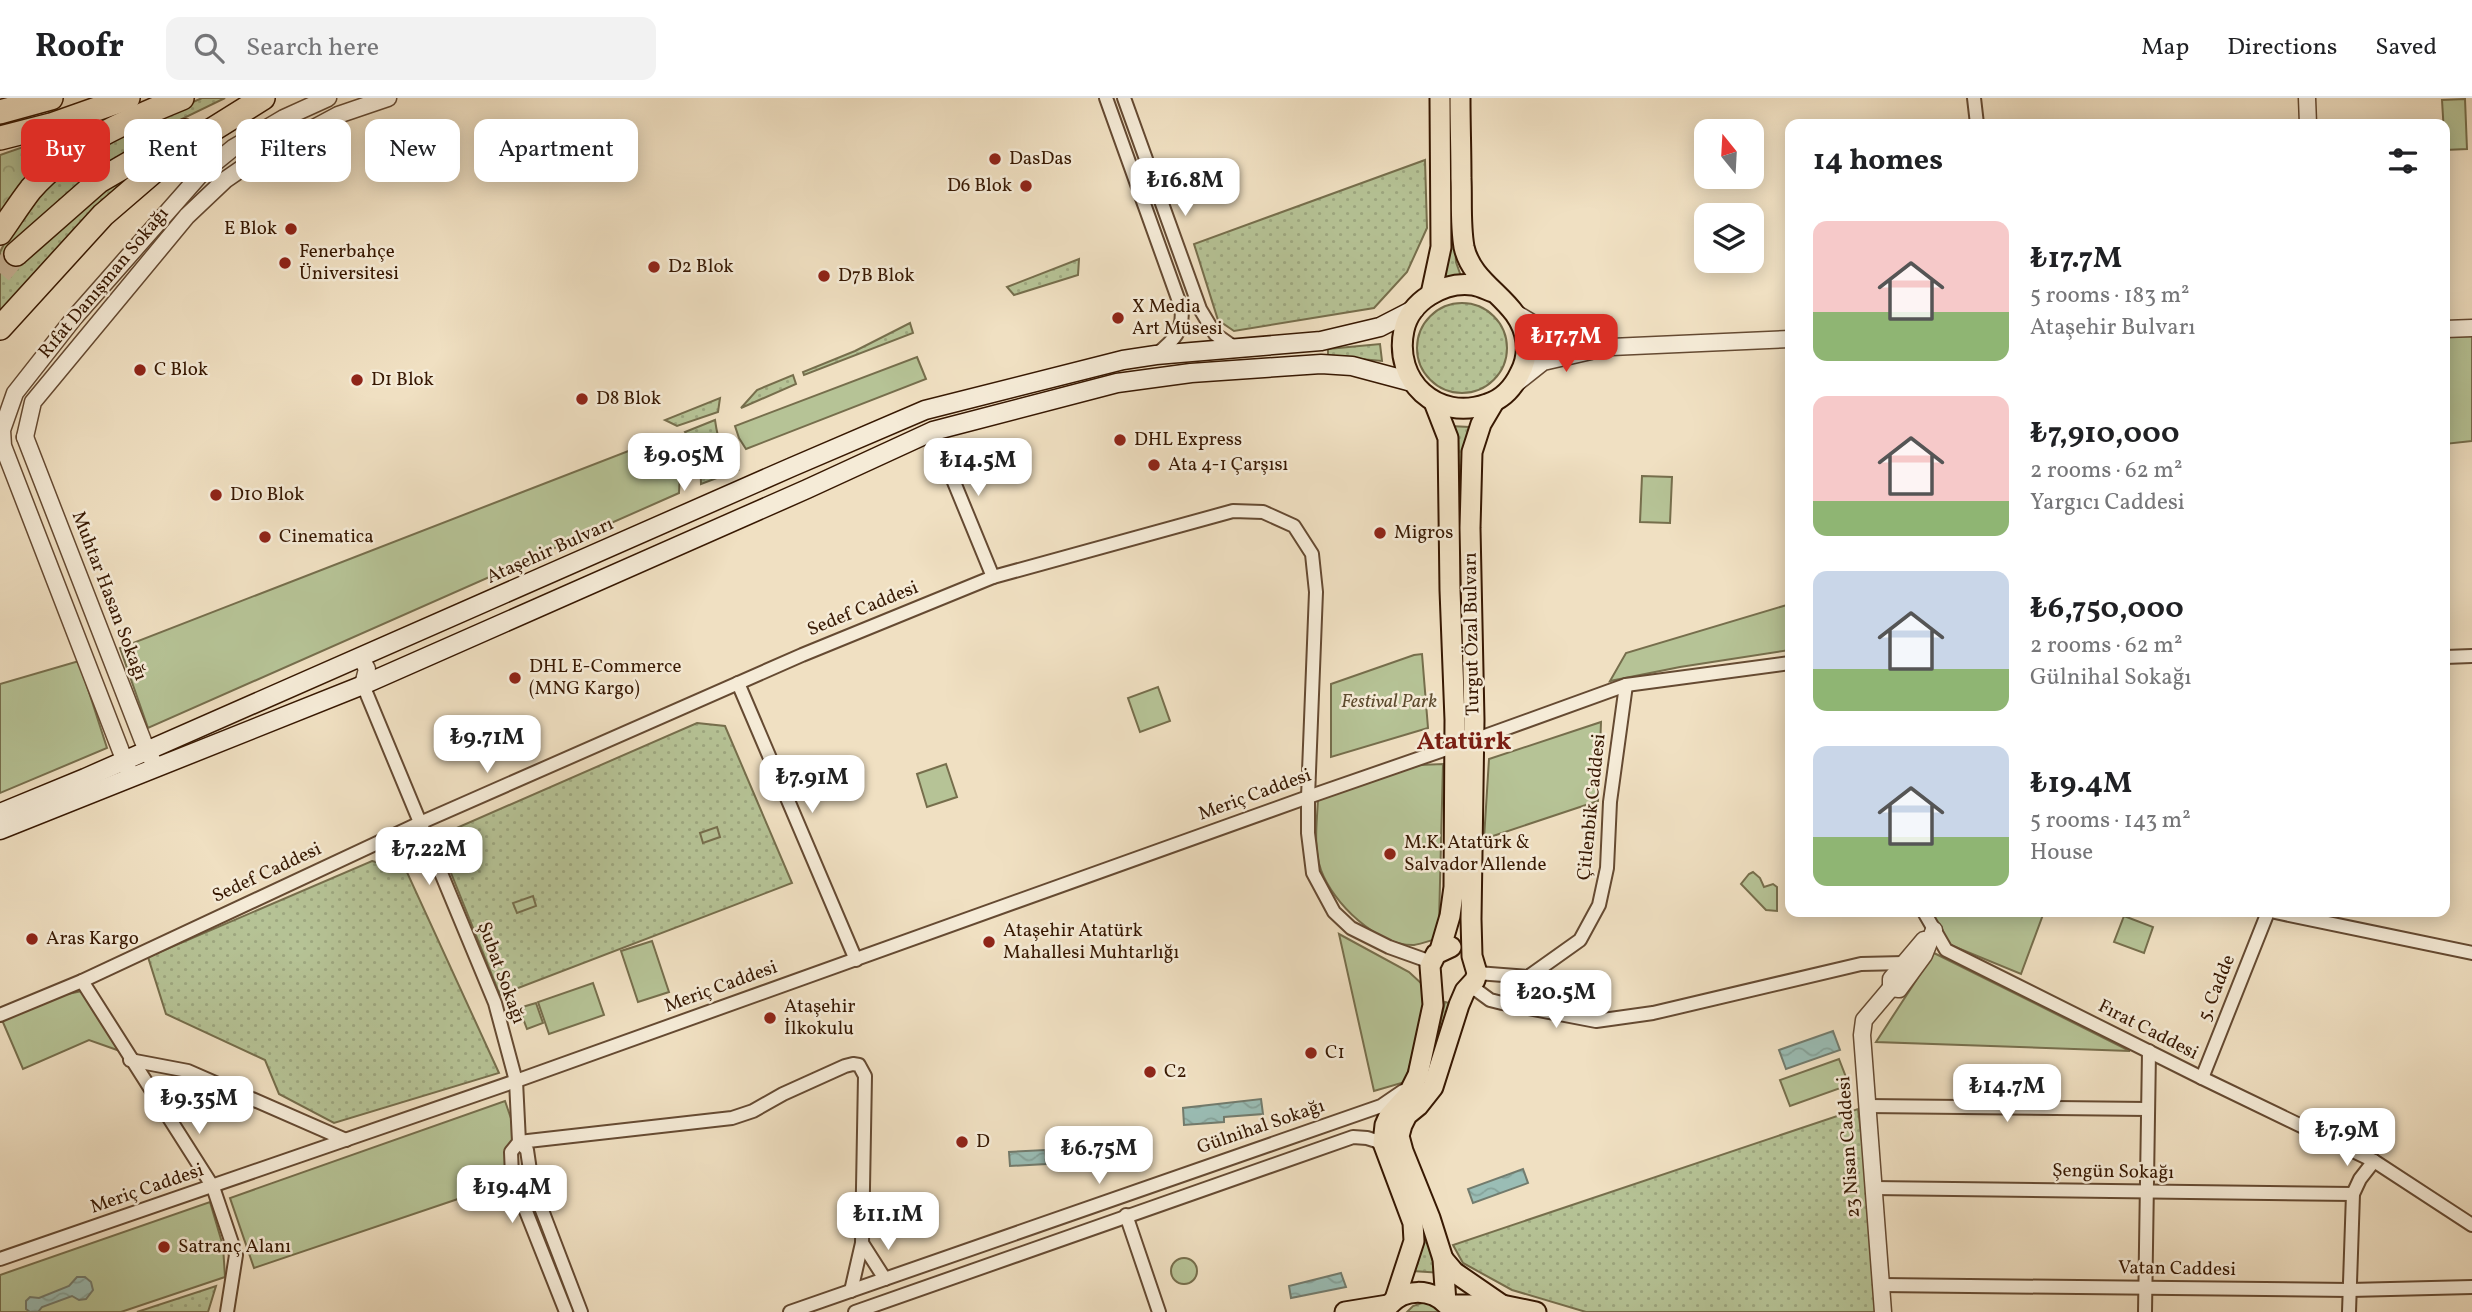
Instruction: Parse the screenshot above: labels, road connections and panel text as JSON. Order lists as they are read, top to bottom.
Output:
{
  "streets": {
    "main road": ["Ataşehir Bulvarı", "Turgut Özal Bulvarı"],
    "street": [
      "Rıfat Danışman Sokağı",
      "Muhtar Hasan Sokağı",
      "Sedef Caddesi",
      "Meriç Caddesi",
      "Çitlenbik Caddesi",
      "Şubat Sokağı",
      "5. Cadde",
      "Fırat Caddesi",
      "Gülnihal Sokağı",
      "23 Nisan Caddesi",
      "Şengün Sokağı",
      "Vatan Caddesi"
    ]
  },
  "crossings": [
    ["Rıfat Danışman Sokağı", "Muhtar Hasan Sokağı"],
    ["Ataşehir Bulvarı", "Muhtar Hasan Sokağı"],
    ["Ataşehir Bulvarı", "Turgut Özal Bulvarı"],
    ["Sedef Caddesi", "Turgut Özal Bulvarı"],
    ["Sedef Caddesi", "Meriç Caddesi"],
    ["Sedef Caddesi", "Çitlenbik Caddesi"],
    ["Sedef Caddesi", "Şubat Sokağı"],
    ["Turgut Özal Bulvarı", "Meriç Caddesi"],
    ["Turgut Özal Bulvarı", "Çitlenbik Caddesi"],
    ["Turgut Özal Bulvarı", "Gülnihal Sokağı"],
    ["Meriç Caddesi", "Çitlenbik Caddesi"],
    ["Meriç Caddesi", "Şubat Sokağı"],
    ["5. Cadde", "Fırat Caddesi"],
    ["23 Nisan Caddesi", "Şengün Sokağı"],
    ["23 Nisan Caddesi", "Vatan Caddesi"]
  ],
  "districts": ["Atatürk"],
  "parks": ["Festival Park"],
  "places": [
    "DasDas",
    "D6 Blok",
    "E Blok",
    "Fenerbahçe Üniversitesi",
    "D2 Blok",
    "D7B Blok",
    "X Media Art Müsesi",
    "C Blok",
    "D1 Blok",
    "D8 Blok",
    "DHL Express",
    "Ata 4-1 Çarşısı",
    "D10 Blok",
    "Migros",
    "Cinematica",
    "DHL E-Commerce (MNG Kargo)",
    "M.K. Atatürk & Salvador Allende",
    "Aras Kargo",
    "Ataşehir Atatürk Mahallesi Muhtarlığı",
    "Ataşehir İlkokulu",
    "C1",
    "C2",
    "D",
    "Satranç Alanı"
  ],
  "north": "top",
  "page": {
    "header": "Roofr",
    "search": "Search here",
    "nav": ["Map", "Directions", "Saved"],
    "chip": [
      "Buy",
      "Rent",
      "Filters",
      "New",
      "Apartment"
    ],
    "heading": "14 homes",
    "price": [
      "₺16.8M",
      "₺17.7M",
      "₺9.05M",
      "₺14.5M",
      "₺9.71M",
      "₺7.91M",
      "₺7.22M",
      "₺20.5M",
      "₺14.7M",
      "₺9.35M",
      "₺7.9M",
      "₺6.75M",
      "₺19.4M",
      "₺11.1M"
    ],
    "list": [
      {
        "name": "₺17.7M",
        "note": "5 rooms · 183 m² · Ataşehir Bulvarı"
      },
      {
        "name": "₺7,910,000",
        "note": "2 rooms · 62 m² · Yargıcı Caddesi"
      },
      {
        "name": "₺6,750,000",
        "note": "2 rooms · 62 m² · Gülnihal Sokağı"
      },
      {
        "name": "₺19.4M",
        "note": "5 rooms · 143 m² · House"
      }
    ]
  }
}
